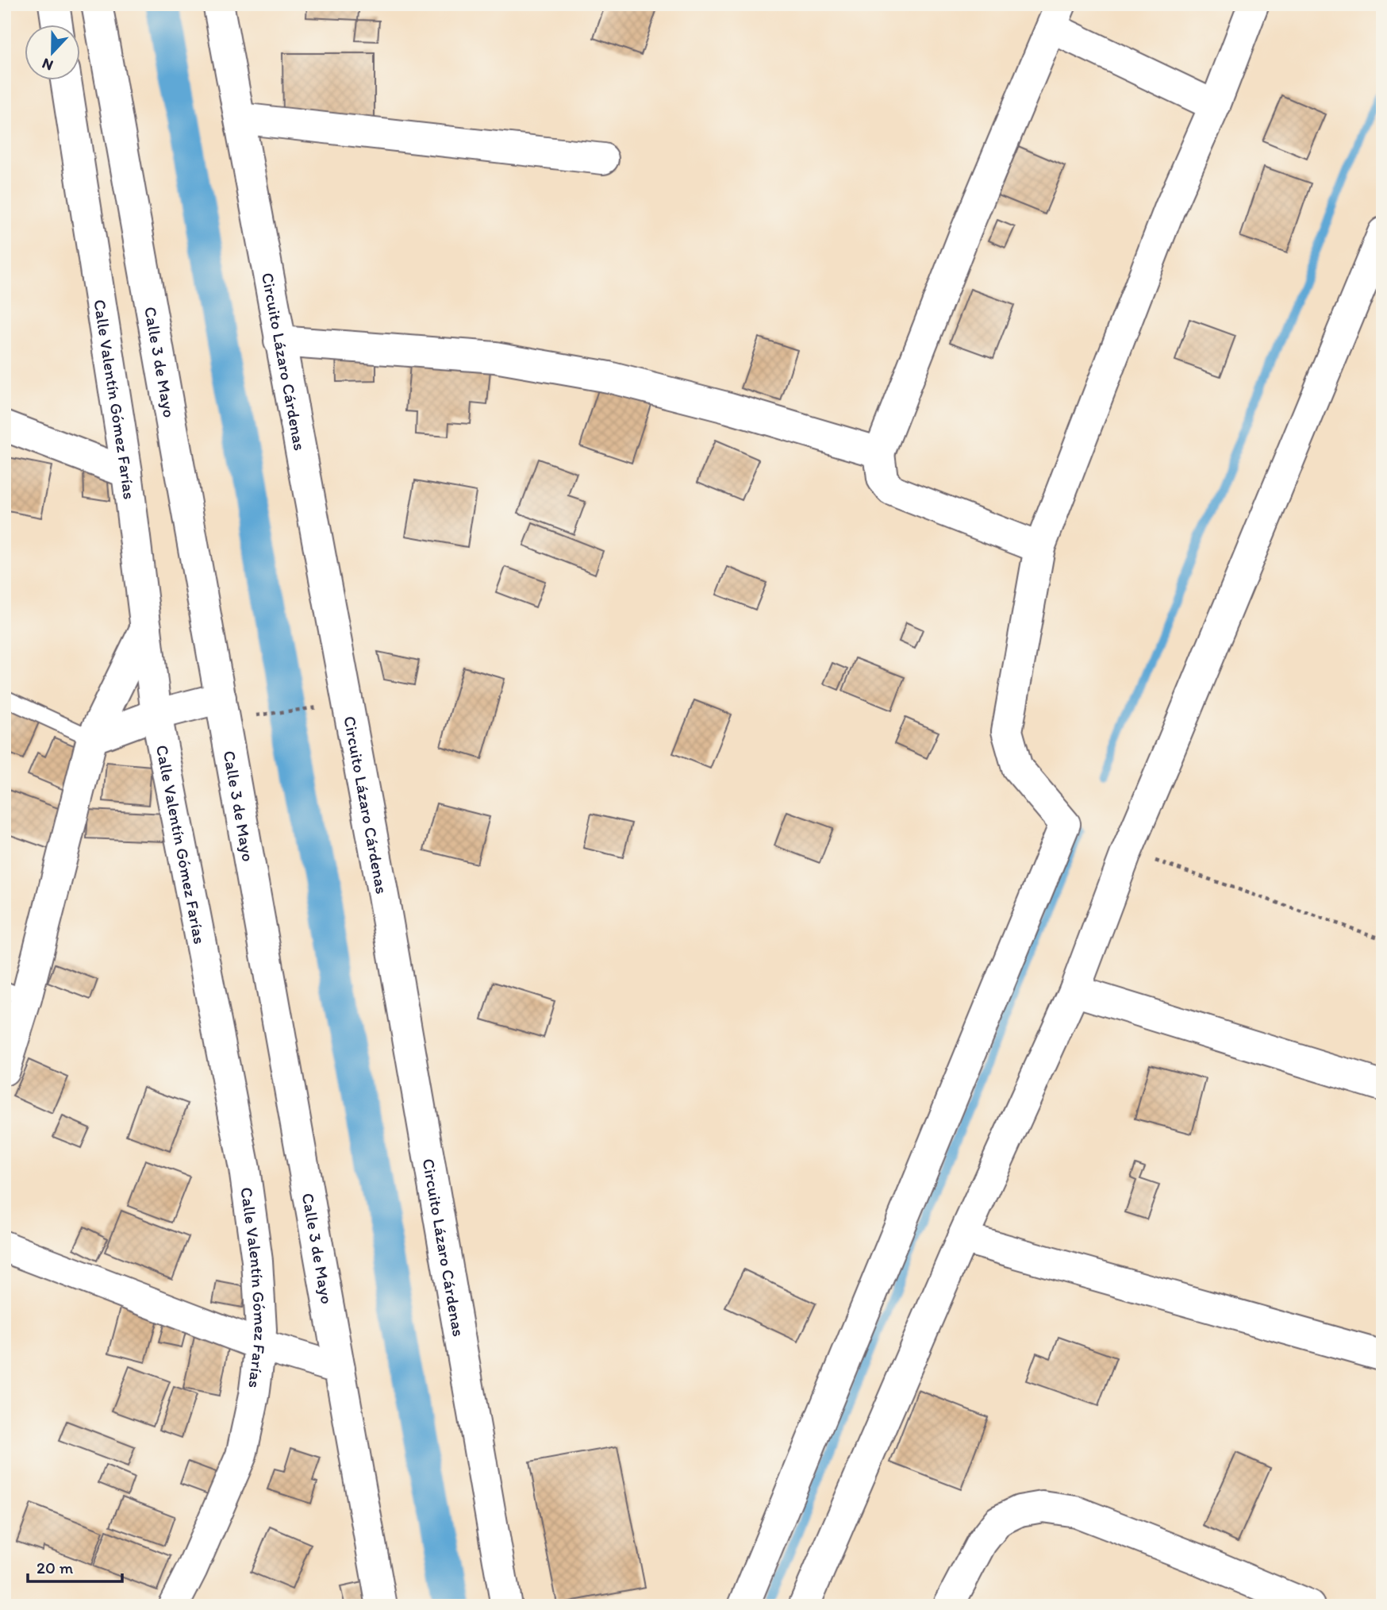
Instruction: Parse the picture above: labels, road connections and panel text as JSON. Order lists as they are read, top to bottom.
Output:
{
  "streets": {
    "street": ["Calle 3 de Mayo", "Circuito Lázaro Cárdenas", "Calle Valentín Gómez Farías"]
  },
  "scale_bar": "20 m",
  "north": "bottom"
}
